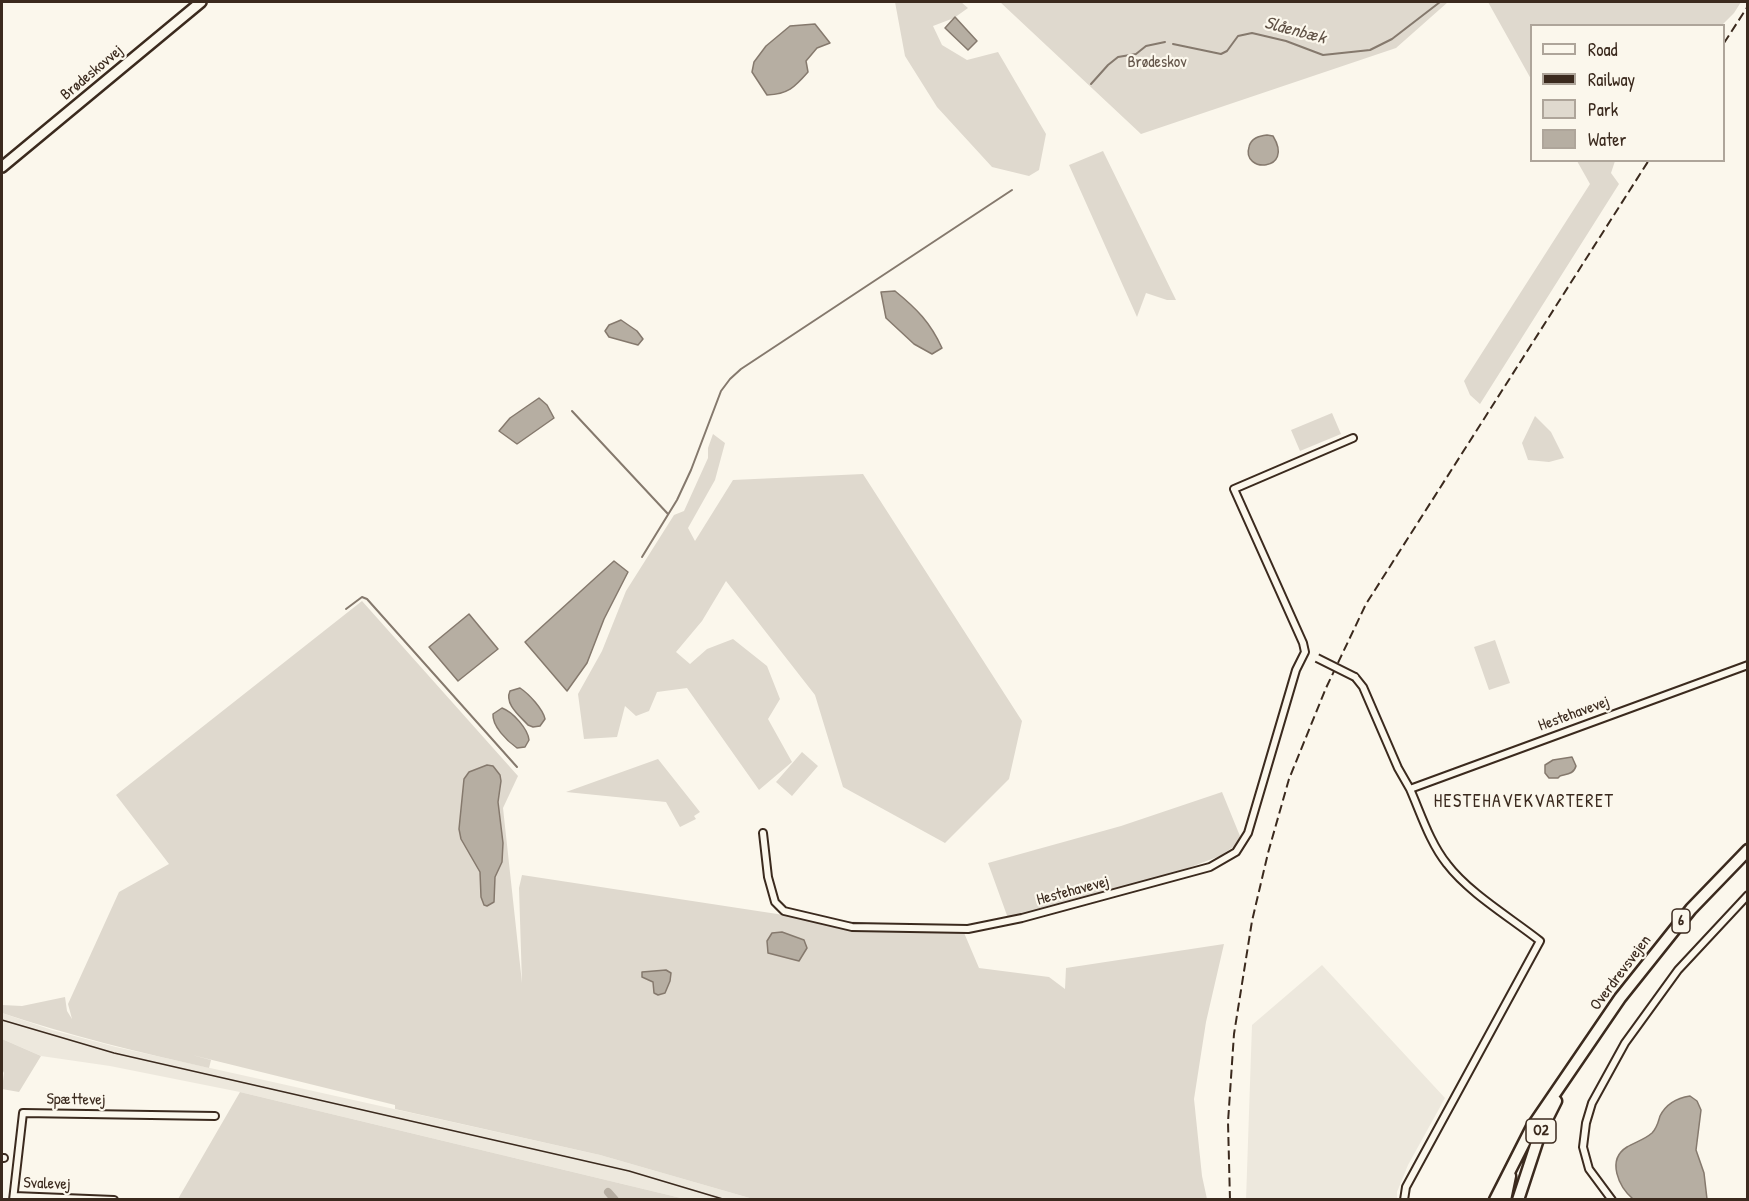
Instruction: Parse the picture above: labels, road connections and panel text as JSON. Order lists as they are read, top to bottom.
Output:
{
  "streets": {
    "main road": ["6", "Overdrevsvejen", "O2"],
    "street": [
      "Brødeskovvej",
      "Hestehavevej",
      "Spættevej",
      "Svalevej"
    ]
  },
  "crossings": [
    ["Spættevej", "Svalevej"]
  ],
  "districts": ["HESTEHAVEKVARTERET"],
  "water": ["Slåenbæk"],
  "parks": ["Brødeskov"],
  "legend": [
    "Road",
    "Railway",
    "Park",
    "Water"
  ]
}
